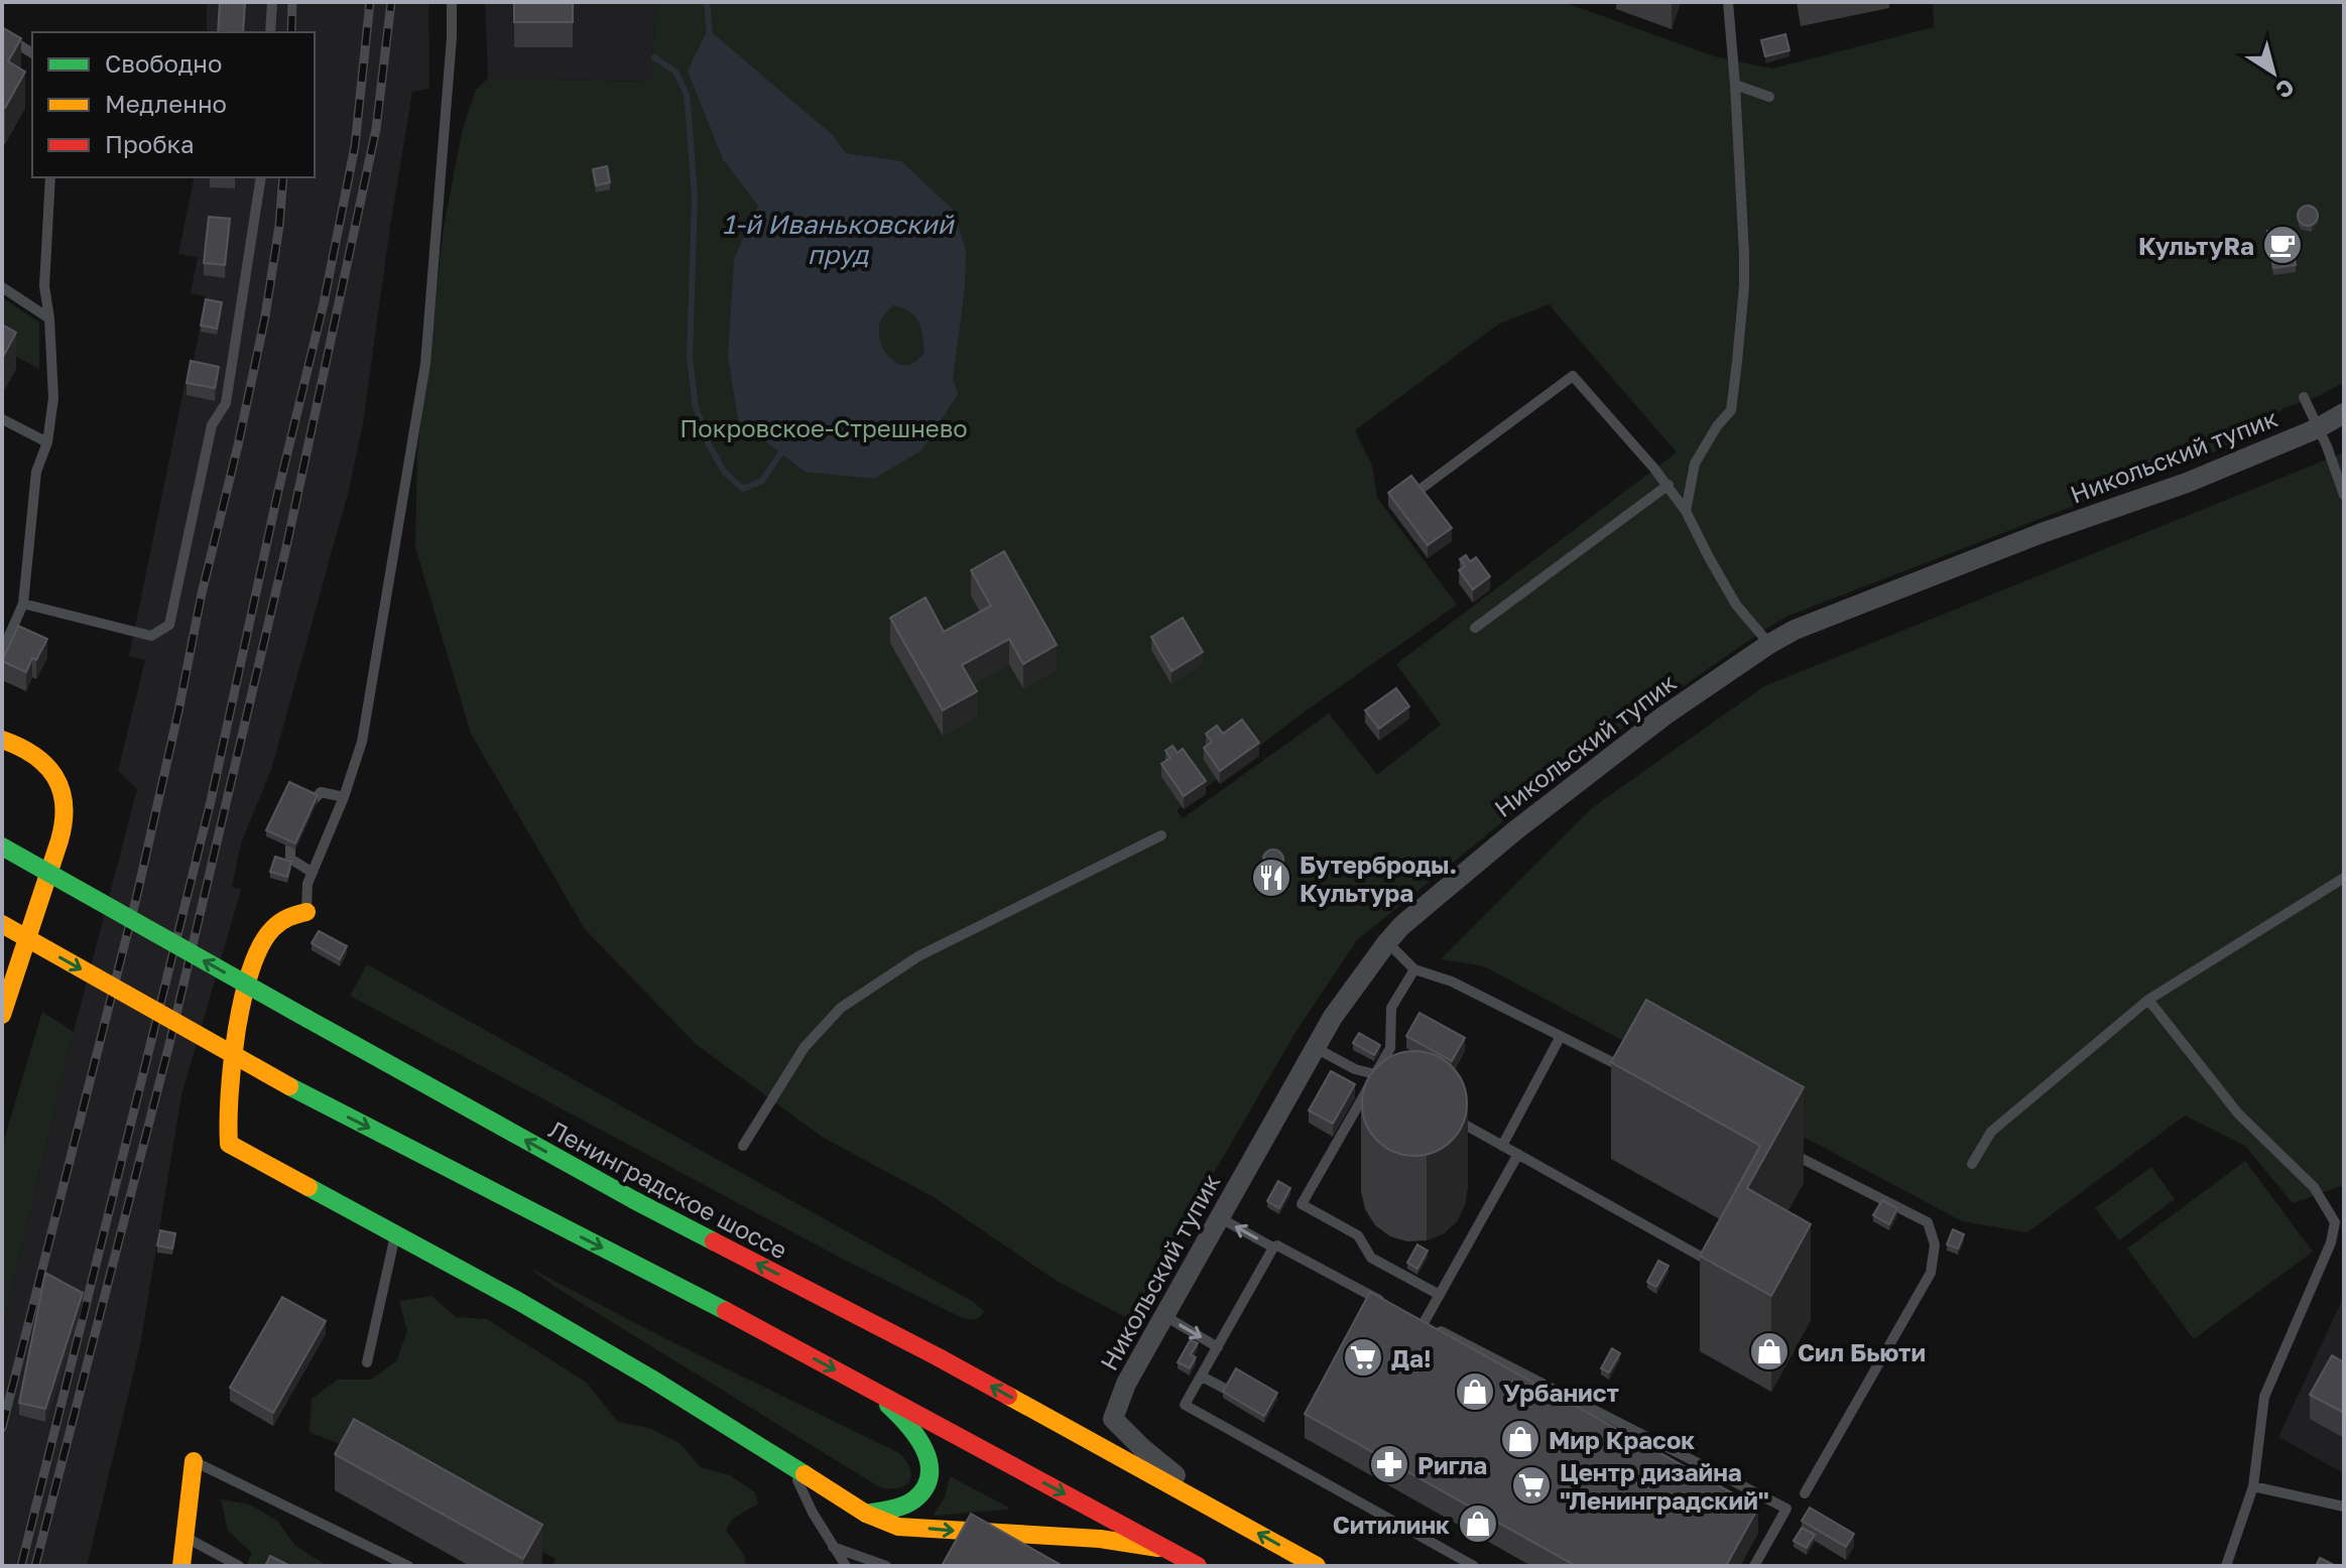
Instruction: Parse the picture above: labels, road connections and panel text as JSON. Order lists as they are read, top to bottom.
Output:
{
  "streets": {
    "main road": ["Ленинградское шоссе"],
    "street": ["Никольский тупик"]
  },
  "crossings": [
    ["Никольский тупик", "Ленинградское шоссе"]
  ],
  "water": ["1-й Иваньковский пруд"],
  "parks": ["Покровское-Стрешнево"],
  "places": {
    "cafe": ["КультуRа"],
    "restaurant": ["Бутерброды. Культура"],
    "shop": [
      "Сил Бьюти",
      "Урбанист",
      "Мир Красок",
      "Ситилинк"
    ],
    "supermarket": ["Да!", "Центр дизайна \"Ленинградский\""],
    "pharmacy": ["Ригла"]
  },
  "legend": ["Свободно", "Медленно", "Пробка"],
  "north": "bottom right"
}
